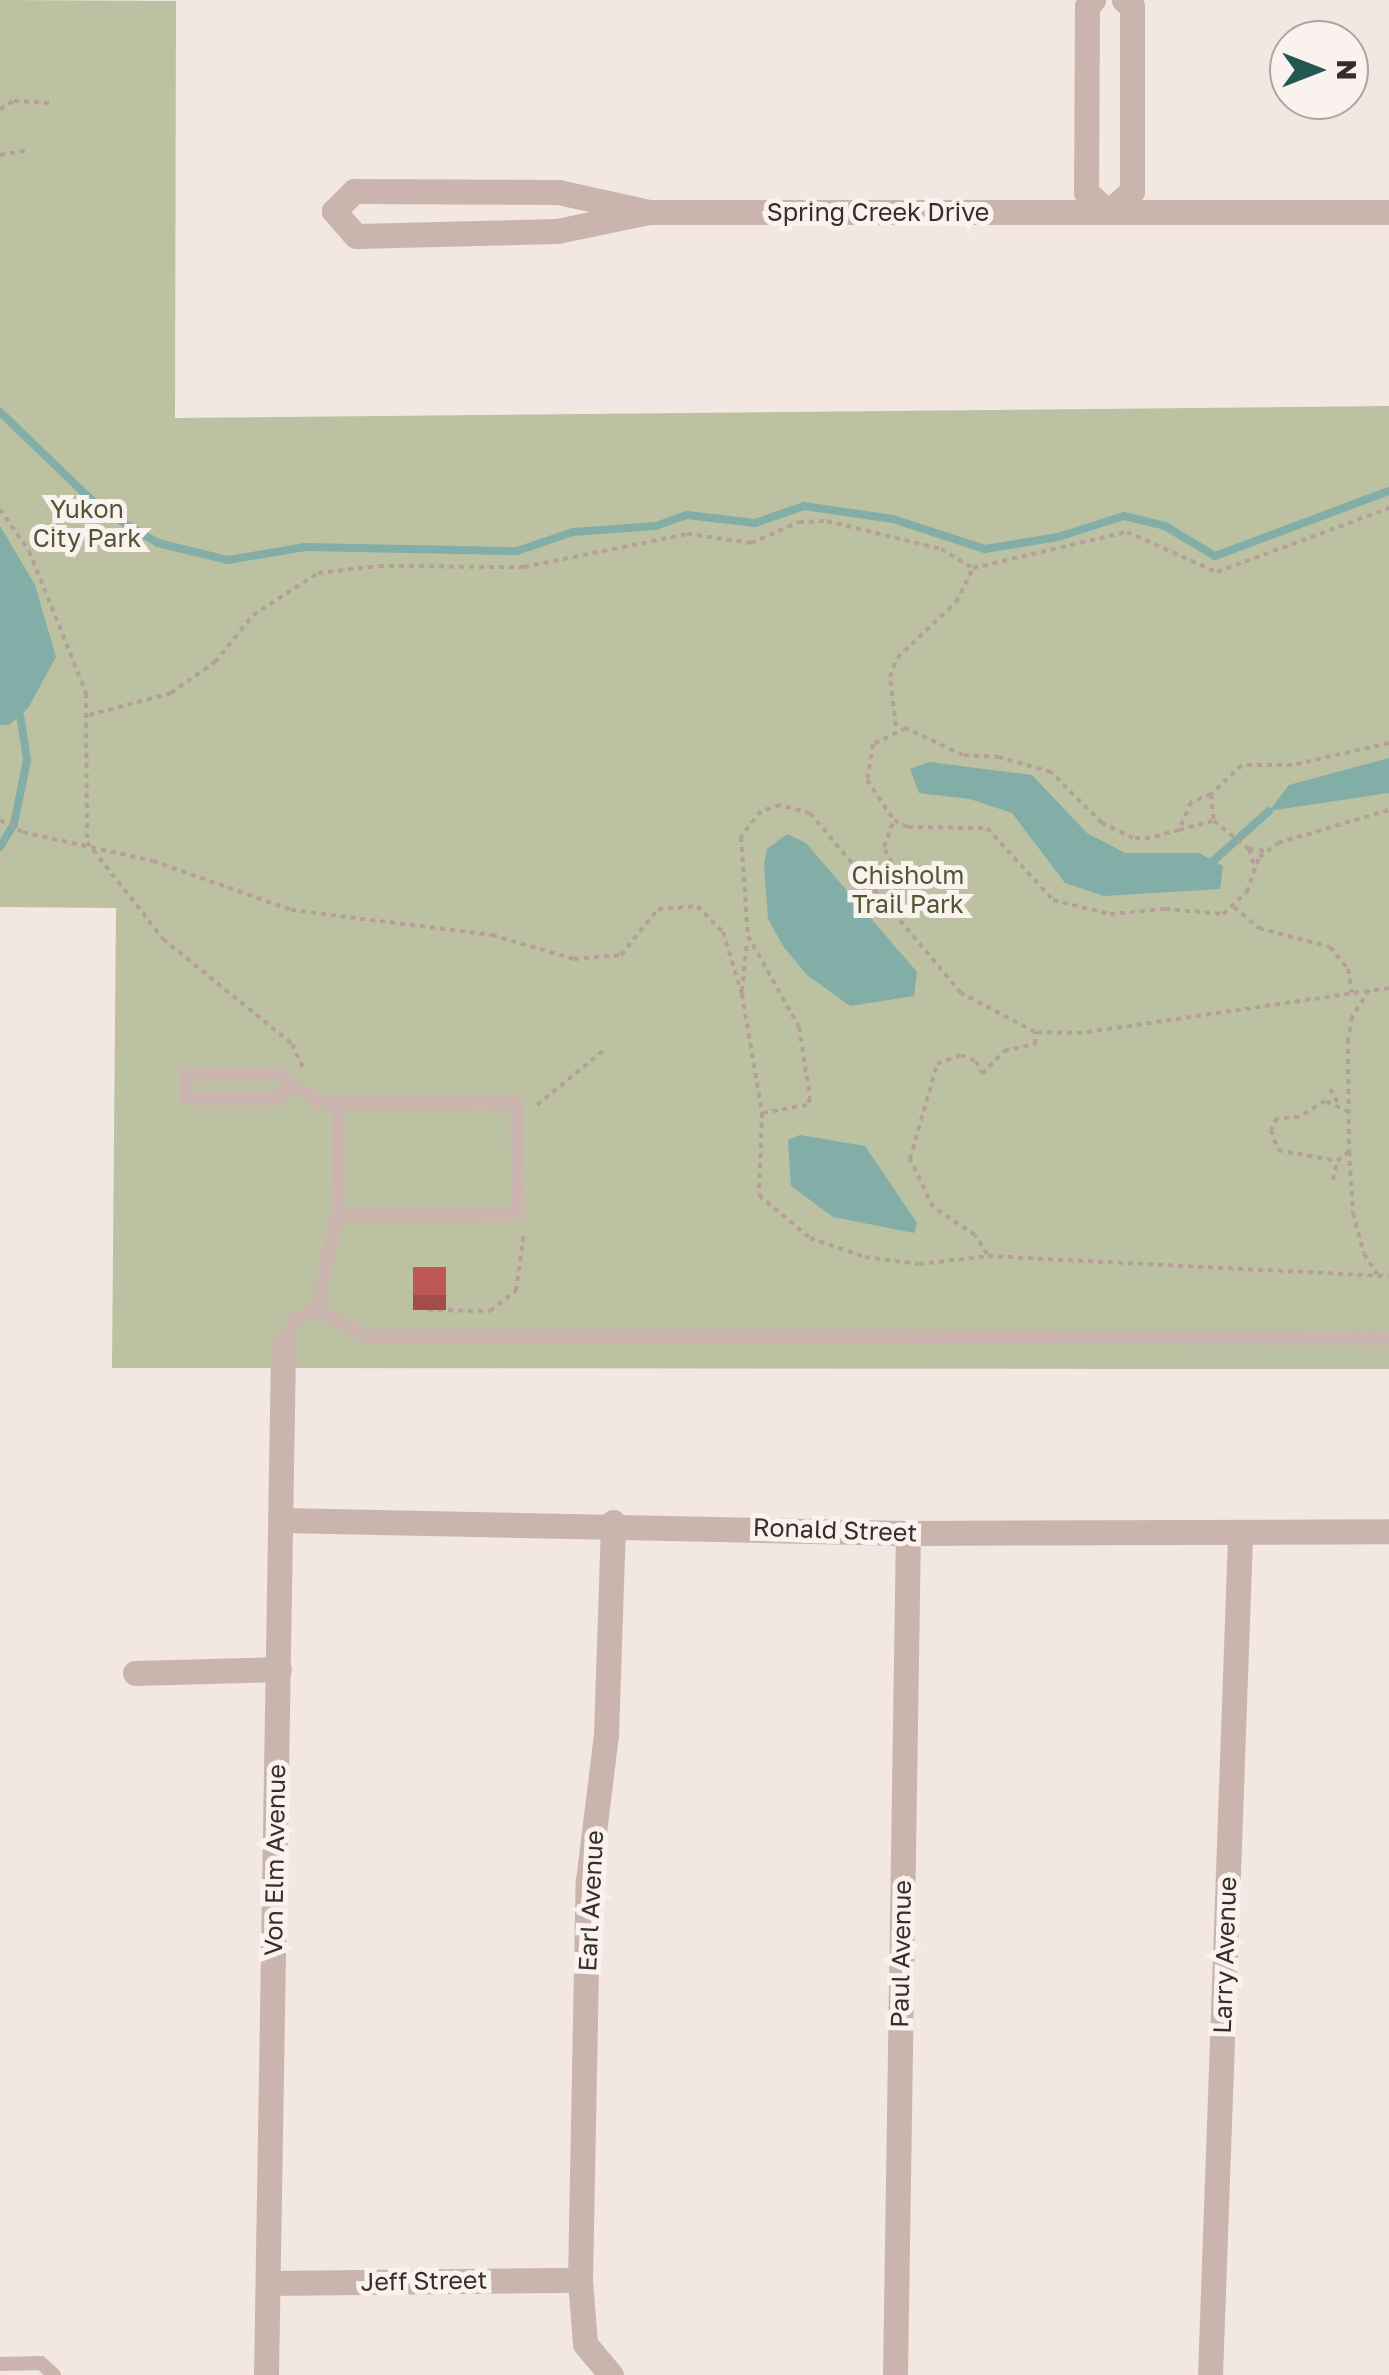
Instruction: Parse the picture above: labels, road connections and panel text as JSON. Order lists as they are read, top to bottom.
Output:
{
  "streets": {
    "street": [
      "Spring Creek Drive",
      "Ronald Street",
      "Von Elm Avenue",
      "Earl Avenue",
      "Paul Avenue",
      "Larry Avenue",
      "Jeff Street"
    ]
  },
  "crossings": [
    ["Ronald Street", "Von Elm Avenue"],
    ["Ronald Street", "Earl Avenue"],
    ["Ronald Street", "Paul Avenue"],
    ["Ronald Street", "Larry Avenue"],
    ["Von Elm Avenue", "Jeff Street"],
    ["Earl Avenue", "Jeff Street"]
  ],
  "parks": ["Yukon City Park", "Chisholm Trail Park"],
  "north": "right"
}
